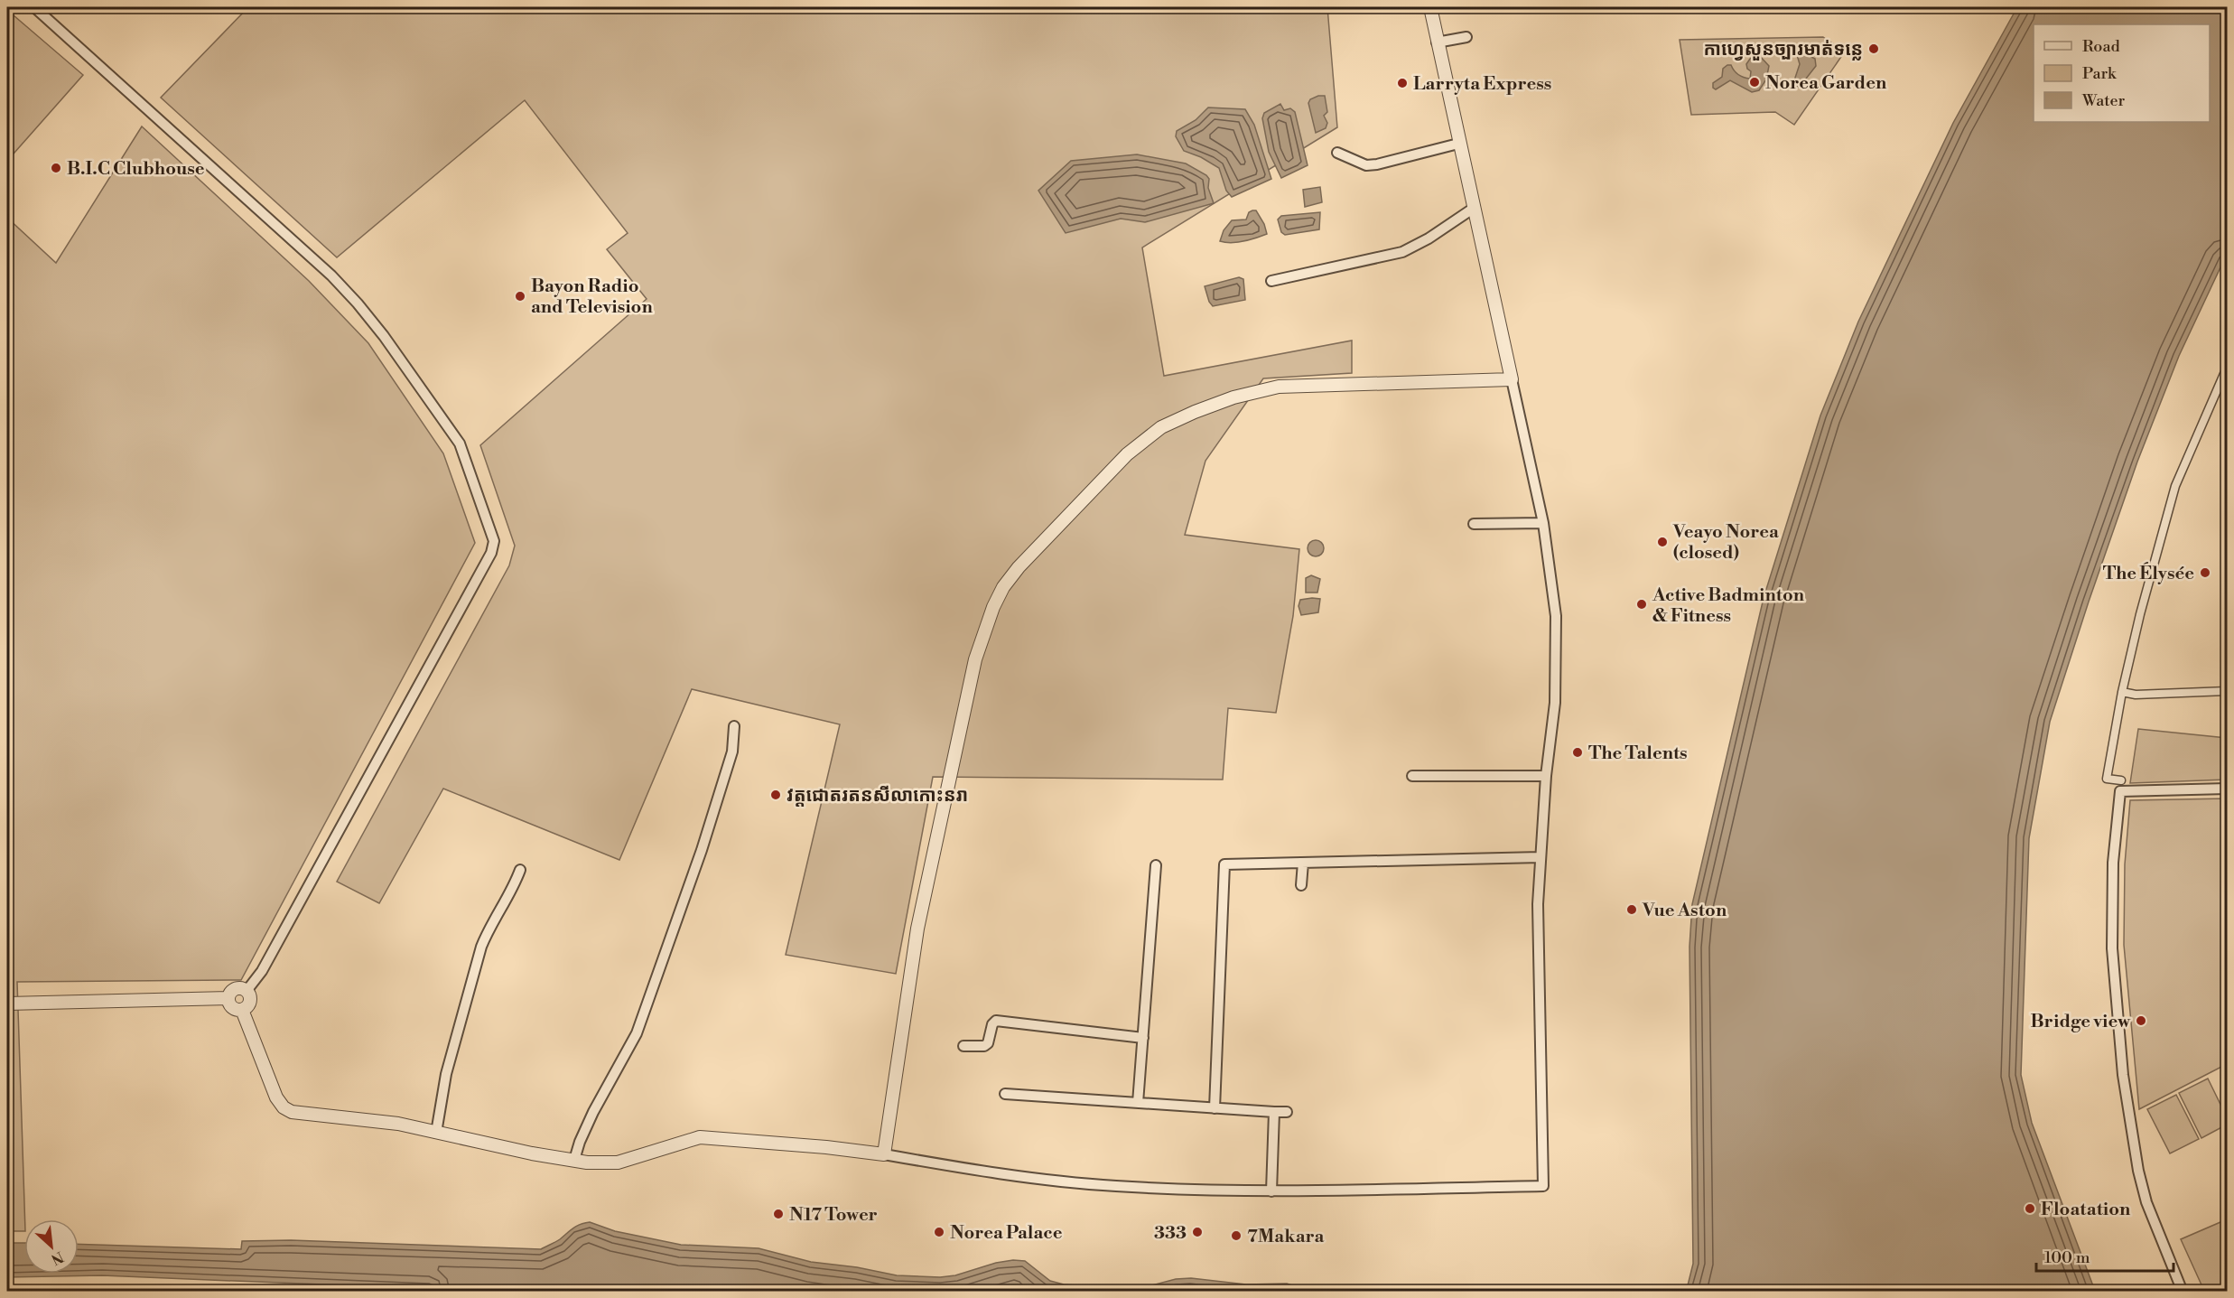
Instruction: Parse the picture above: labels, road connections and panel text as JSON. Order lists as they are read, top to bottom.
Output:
{
  "places": [
    "កាហ្វេសួនច្បារមាត់ទន្លេ",
    "Norea Garden",
    "Larryta Express",
    "B.I.C Clubhouse",
    "Bayon Radio and Television",
    "Veayo Norea (closed)",
    "The Élysée",
    "Active Badminton & Fitness",
    "The Talents",
    "វត្តជោតរតនសីលាកោះនរា",
    "Vue Aston",
    "Bridge view",
    "Floatation",
    "N17 Tower",
    "Norea Palace",
    "333",
    "7Makara"
  ],
  "legend": ["Road", "Park", "Water"],
  "scale_bar": "100 m",
  "north": "bottom right"
}
